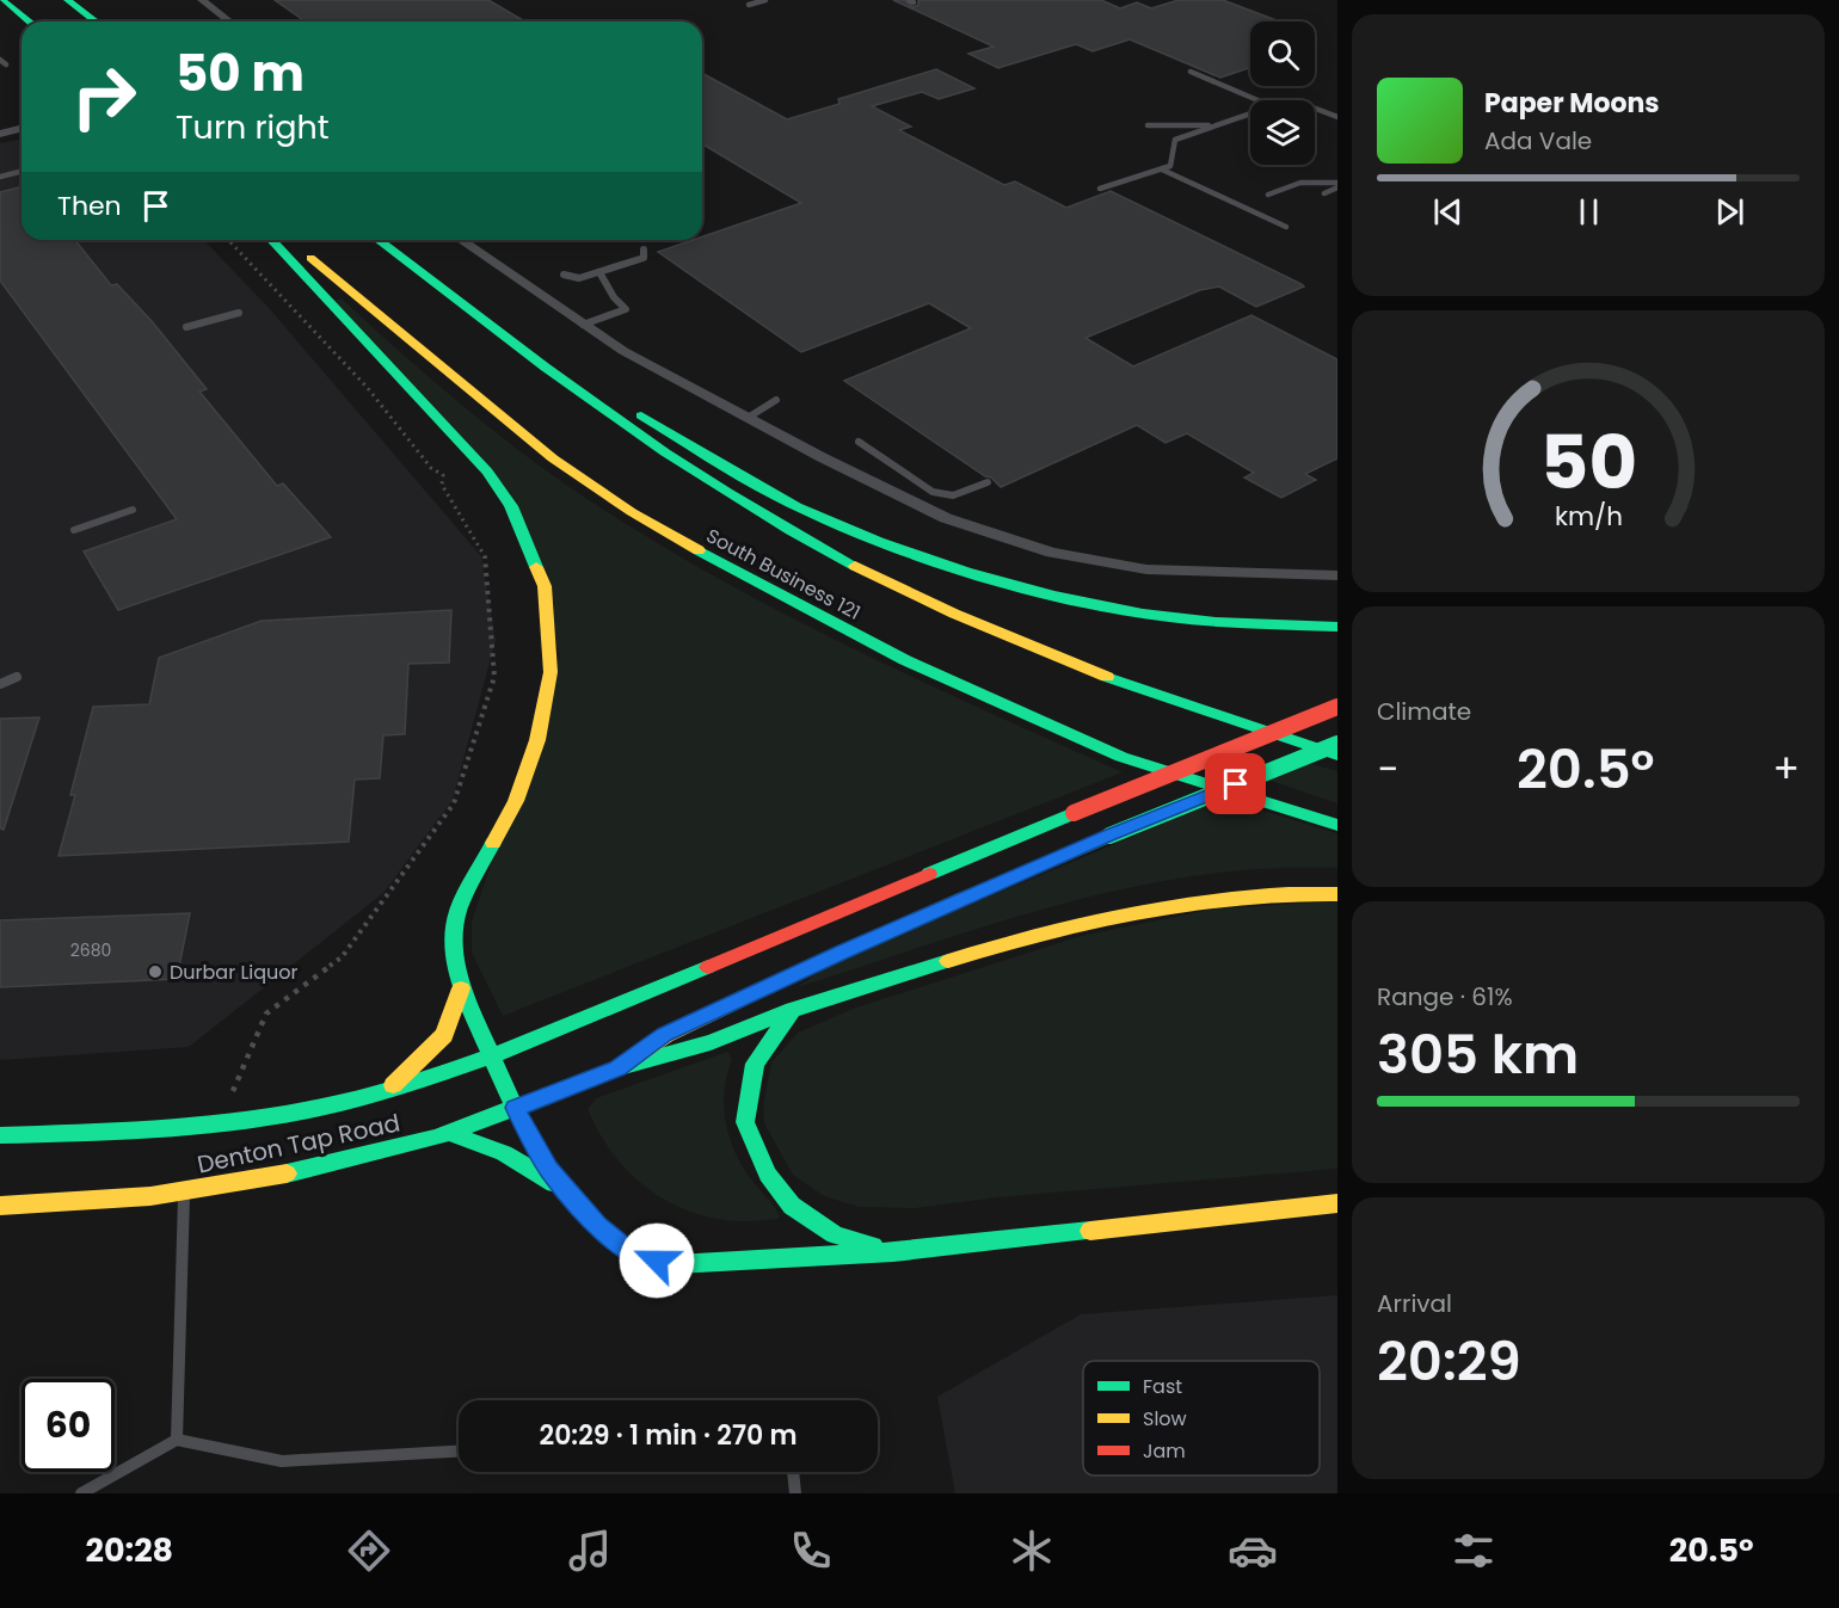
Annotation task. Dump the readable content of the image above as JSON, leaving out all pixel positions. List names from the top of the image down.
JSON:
{
  "streets": {
    "main road": ["South Business 121", "Denton Tap Road"]
  },
  "places": ["Durbar Liquor"],
  "house_numbers": ["2680"],
  "legend": ["Fast", "Slow", "Jam"],
  "page": {
    "turn": ["50 m", "Turn right"],
    "song": ["Paper Moons", "Ada Vale"],
    "then": "Then",
    "tile": [
      "Climate",
      ["Range · 61%", "305 km"],
      ["Arrival", "20:29"]
    ],
    "heat": ["−", "20.5°", "+"],
    "limit": "60",
    "trip": "20:29 · 1 min · 270 m",
    "tabs": ["20:28", "20.5°"],
    "gauge": ["50", "km/h"]
  }
}
